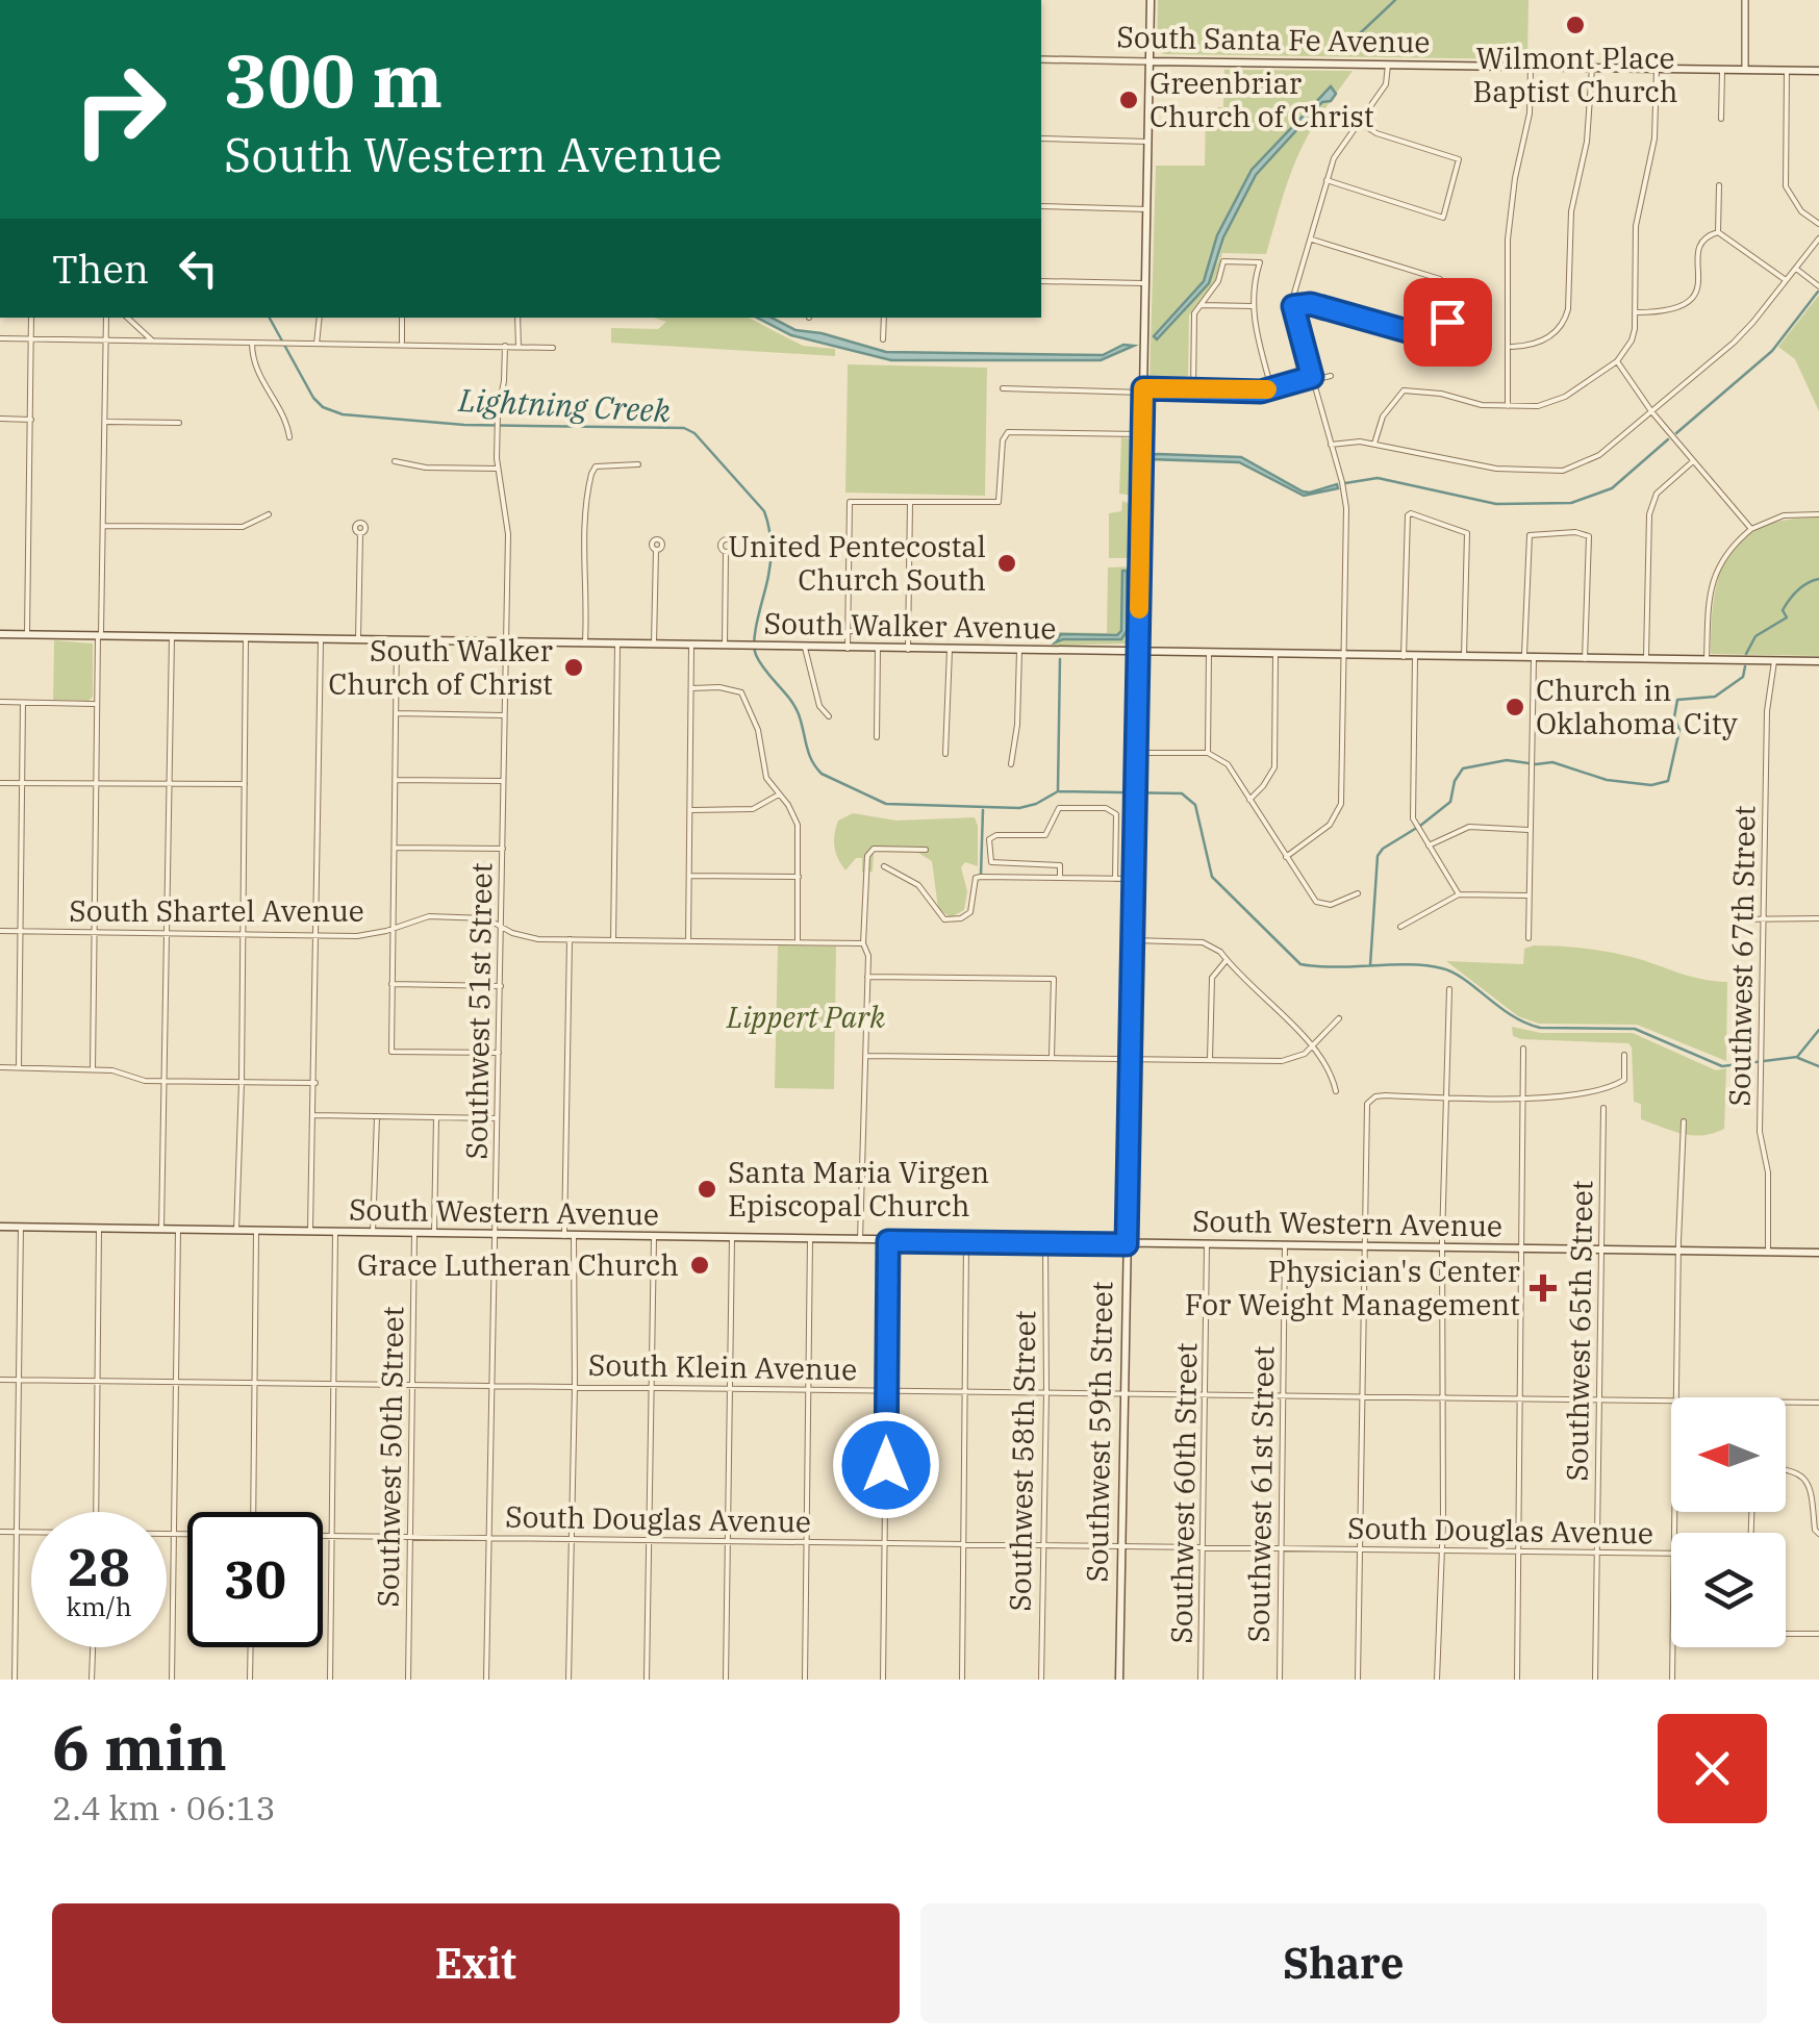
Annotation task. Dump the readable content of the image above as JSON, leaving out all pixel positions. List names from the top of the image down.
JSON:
{
  "streets": {
    "main road": [
      "South Santa Fe Avenue",
      "South Walker Avenue",
      "South Western Avenue",
      "Southwest 59th Street"
    ],
    "street": [
      "South Shartel Avenue",
      "Southwest 67th Street",
      "Southwest 51st Street",
      "Southwest 65th Street",
      "South Klein Avenue",
      "Southwest 50th Street",
      "Southwest 58th Street",
      "Southwest 60th Street",
      "Southwest 61st Street",
      "South Douglas Avenue"
    ]
  },
  "crossings": [
    ["South Santa Fe Avenue", "Southwest 59th Street"],
    ["South Walker Avenue", "Southwest 67th Street"],
    ["South Walker Avenue", "Southwest 51st Street"],
    ["South Walker Avenue", "Southwest 59th Street"],
    ["South Shartel Avenue", "Southwest 51st Street"],
    ["Southwest 67th Street", "South Western Avenue"],
    ["Southwest 51st Street", "South Western Avenue"],
    ["Southwest 51st Street", "South Klein Avenue"],
    ["Southwest 51st Street", "South Douglas Avenue"],
    ["South Western Avenue", "Southwest 65th Street"],
    ["South Western Avenue", "Southwest 59th Street"],
    ["South Western Avenue", "Southwest 50th Street"],
    ["South Western Avenue", "Southwest 58th Street"],
    ["South Western Avenue", "Southwest 60th Street"],
    ["South Western Avenue", "Southwest 61st Street"],
    ["Southwest 65th Street", "South Klein Avenue"],
    ["Southwest 65th Street", "South Douglas Avenue"],
    ["South Klein Avenue", "Southwest 59th Street"],
    ["South Klein Avenue", "Southwest 50th Street"],
    ["South Klein Avenue", "Southwest 58th Street"],
    ["South Klein Avenue", "Southwest 60th Street"],
    ["South Klein Avenue", "Southwest 61st Street"],
    ["Southwest 59th Street", "South Douglas Avenue"],
    ["Southwest 50th Street", "South Douglas Avenue"],
    ["Southwest 58th Street", "South Douglas Avenue"],
    ["Southwest 60th Street", "South Douglas Avenue"],
    ["Southwest 61st Street", "South Douglas Avenue"]
  ],
  "water": ["Lightning Creek"],
  "parks": ["Lippert Park"],
  "places": {
    "other": [
      "Wilmont Place Baptist Church",
      "Greenbriar Church of Christ",
      "United Pentecostal Church South",
      "South Walker Church of Christ",
      "Church in Oklahoma City",
      "Santa Maria Virgen Episcopal Church",
      "Grace Lutheran Church"
    ],
    "health": ["Physician's Center For Weight Management"]
  },
  "north": "left",
  "page": {
    "turn": ["300 m", "South Western Avenue"],
    "then": "Then",
    "speed": "28 km/h",
    "limit": "30",
    "heading": ["6 min", "2.4 km · 06:13"],
    "buttons": ["Exit", "Share"]
  }
}
